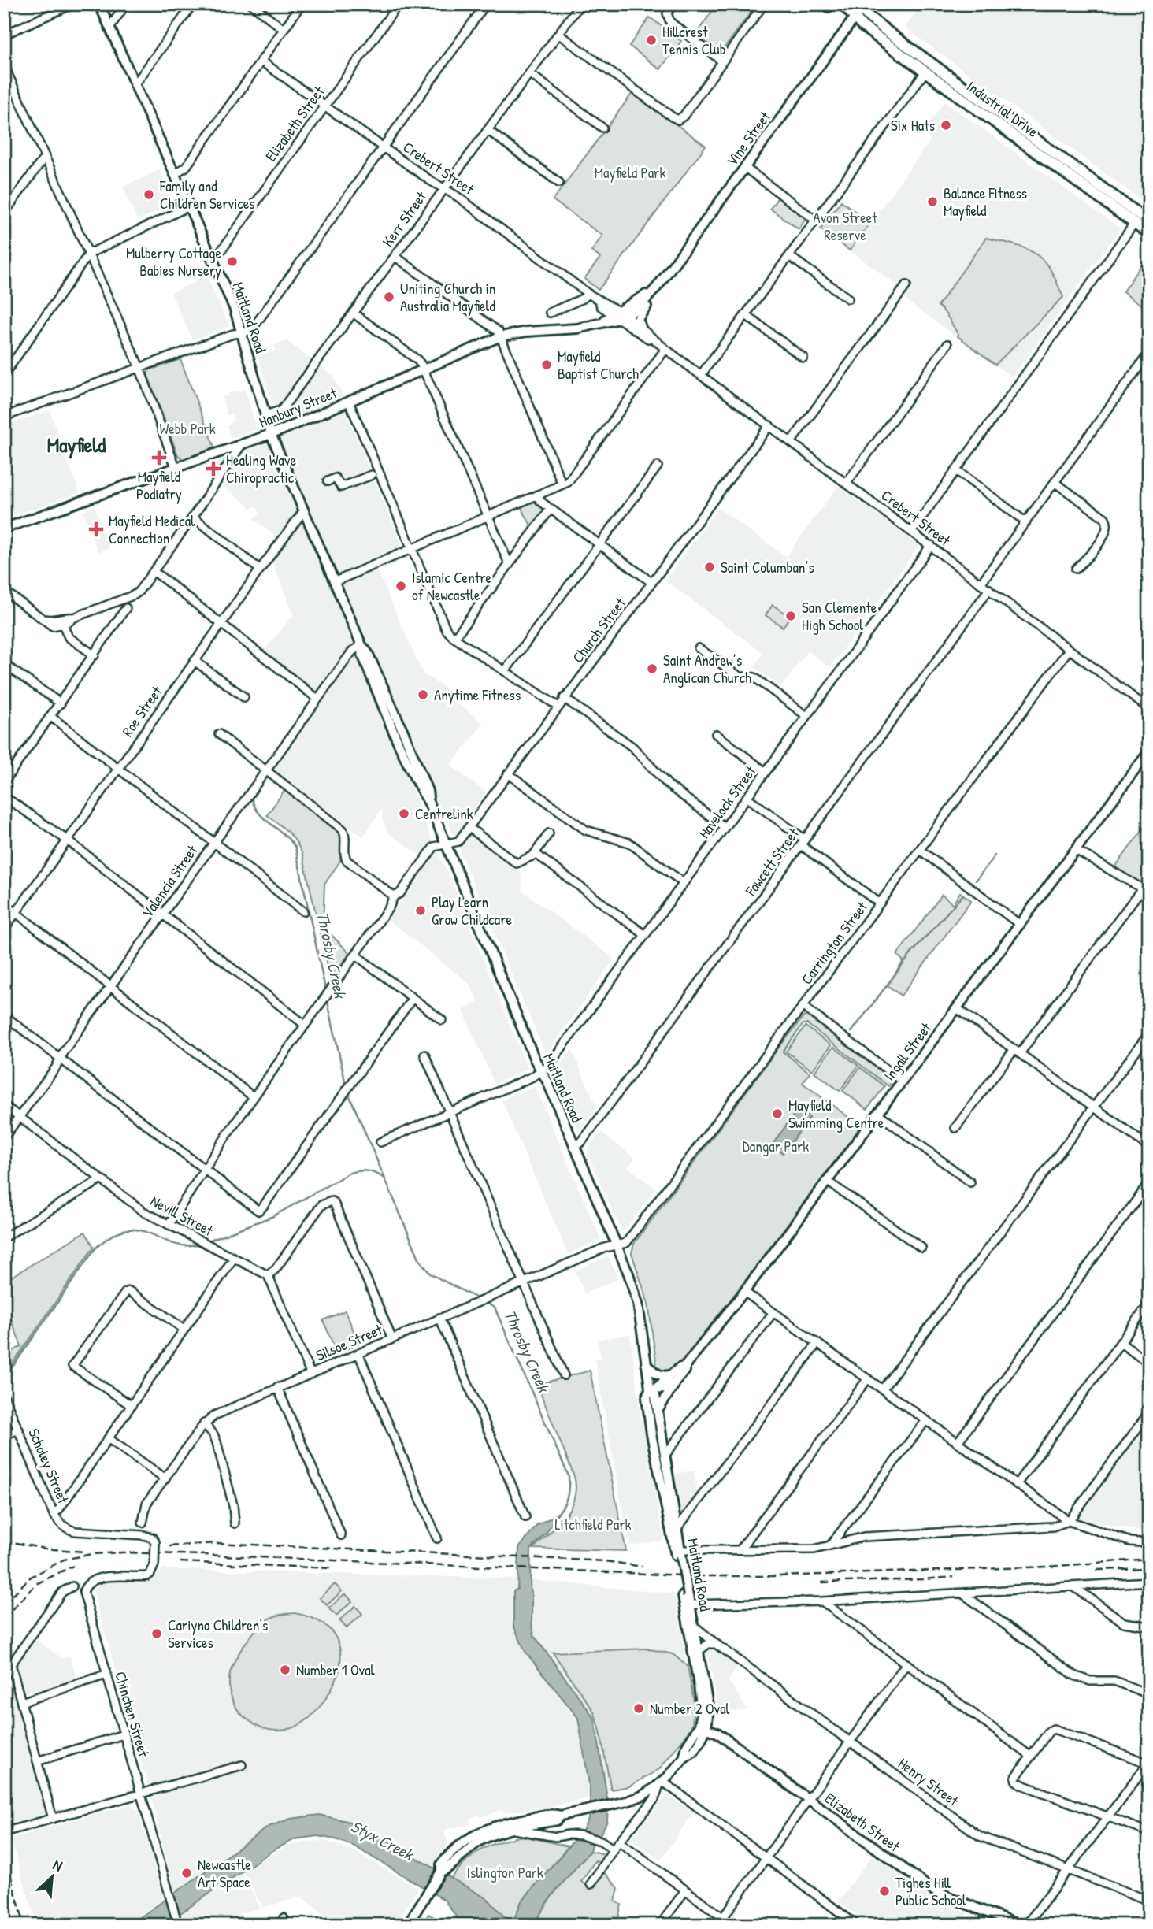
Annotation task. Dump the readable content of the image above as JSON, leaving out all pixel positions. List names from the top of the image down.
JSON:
{
  "streets": {
    "highway": ["Industrial Drive"],
    "main road": [
      "Elizabeth Street",
      "Vine Street",
      "Maitland Road",
      "Hanbury Street",
      "Ingall Street"
    ],
    "street": [
      "Crebert Street",
      "Kerr Street",
      "Church Street",
      "Roe Street",
      "Havelock Street",
      "Fawcett Street",
      "Valencia Street",
      "Carrington Street",
      "Nevill Street",
      "Silsoe Street",
      "Scholey Street",
      "Chinchen Street",
      "Henry Street"
    ]
  },
  "crossings": [
    ["Industrial Drive", "Vine Street"],
    ["Elizabeth Street", "Crebert Street"],
    ["Elizabeth Street", "Maitland Road"],
    ["Vine Street", "Crebert Street"],
    ["Vine Street", "Hanbury Street"],
    ["Crebert Street", "Kerr Street"],
    ["Crebert Street", "Hanbury Street"],
    ["Crebert Street", "Church Street"],
    ["Crebert Street", "Havelock Street"],
    ["Crebert Street", "Fawcett Street"],
    ["Crebert Street", "Carrington Street"],
    ["Kerr Street", "Maitland Road"],
    ["Maitland Road", "Hanbury Street"],
    ["Maitland Road", "Church Street"],
    ["Maitland Road", "Roe Street"],
    ["Maitland Road", "Havelock Street"],
    ["Maitland Road", "Fawcett Street"],
    ["Maitland Road", "Valencia Street"],
    ["Maitland Road", "Carrington Street"],
    ["Maitland Road", "Ingall Street"],
    ["Maitland Road", "Silsoe Street"],
    ["Maitland Road", "Henry Street"],
    ["Church Street", "Nevill Street"],
    ["Valencia Street", "Nevill Street"],
    ["Carrington Street", "Silsoe Street"],
    ["Scholey Street", "Chinchen Street"]
  ],
  "districts": ["Mayfield"],
  "water": ["Throsby Creek", "Styx Creek"],
  "parks": [
    "Mayfield Park",
    "Avon Street Reserve",
    "Webb Park",
    "Dangar Park",
    "Litchfield Park",
    "Islington Park"
  ],
  "places": {
    "other": [
      "Hillcrest Tennis Club",
      "Six Hats",
      "Family and Children Services",
      "Balance Fitness Mayfield",
      "Mulberry Cottage Babies Nursery",
      "Uniting Church in Australia Mayfield",
      "Mayfield Baptist Church",
      "Saint Columban’s",
      "Islamic Centre of Newcastle",
      "San Clemente High School",
      "Saint Andrew’s Anglican Church",
      "Anytime Fitness",
      "Centrelink",
      "Play Learn Grow Childcare",
      "Mayfield Swimming Centre",
      "Cariyna Children‘s Services",
      "Number 1 Oval",
      "Number 2 Oval",
      "Newcastle Art Space",
      "Tighes Hill Public School"
    ],
    "health": ["Mayfield Podiatry", "Healing Wave Chiropractic", "Mayfield Medical Connection"]
  },
  "north": "top right"
}
